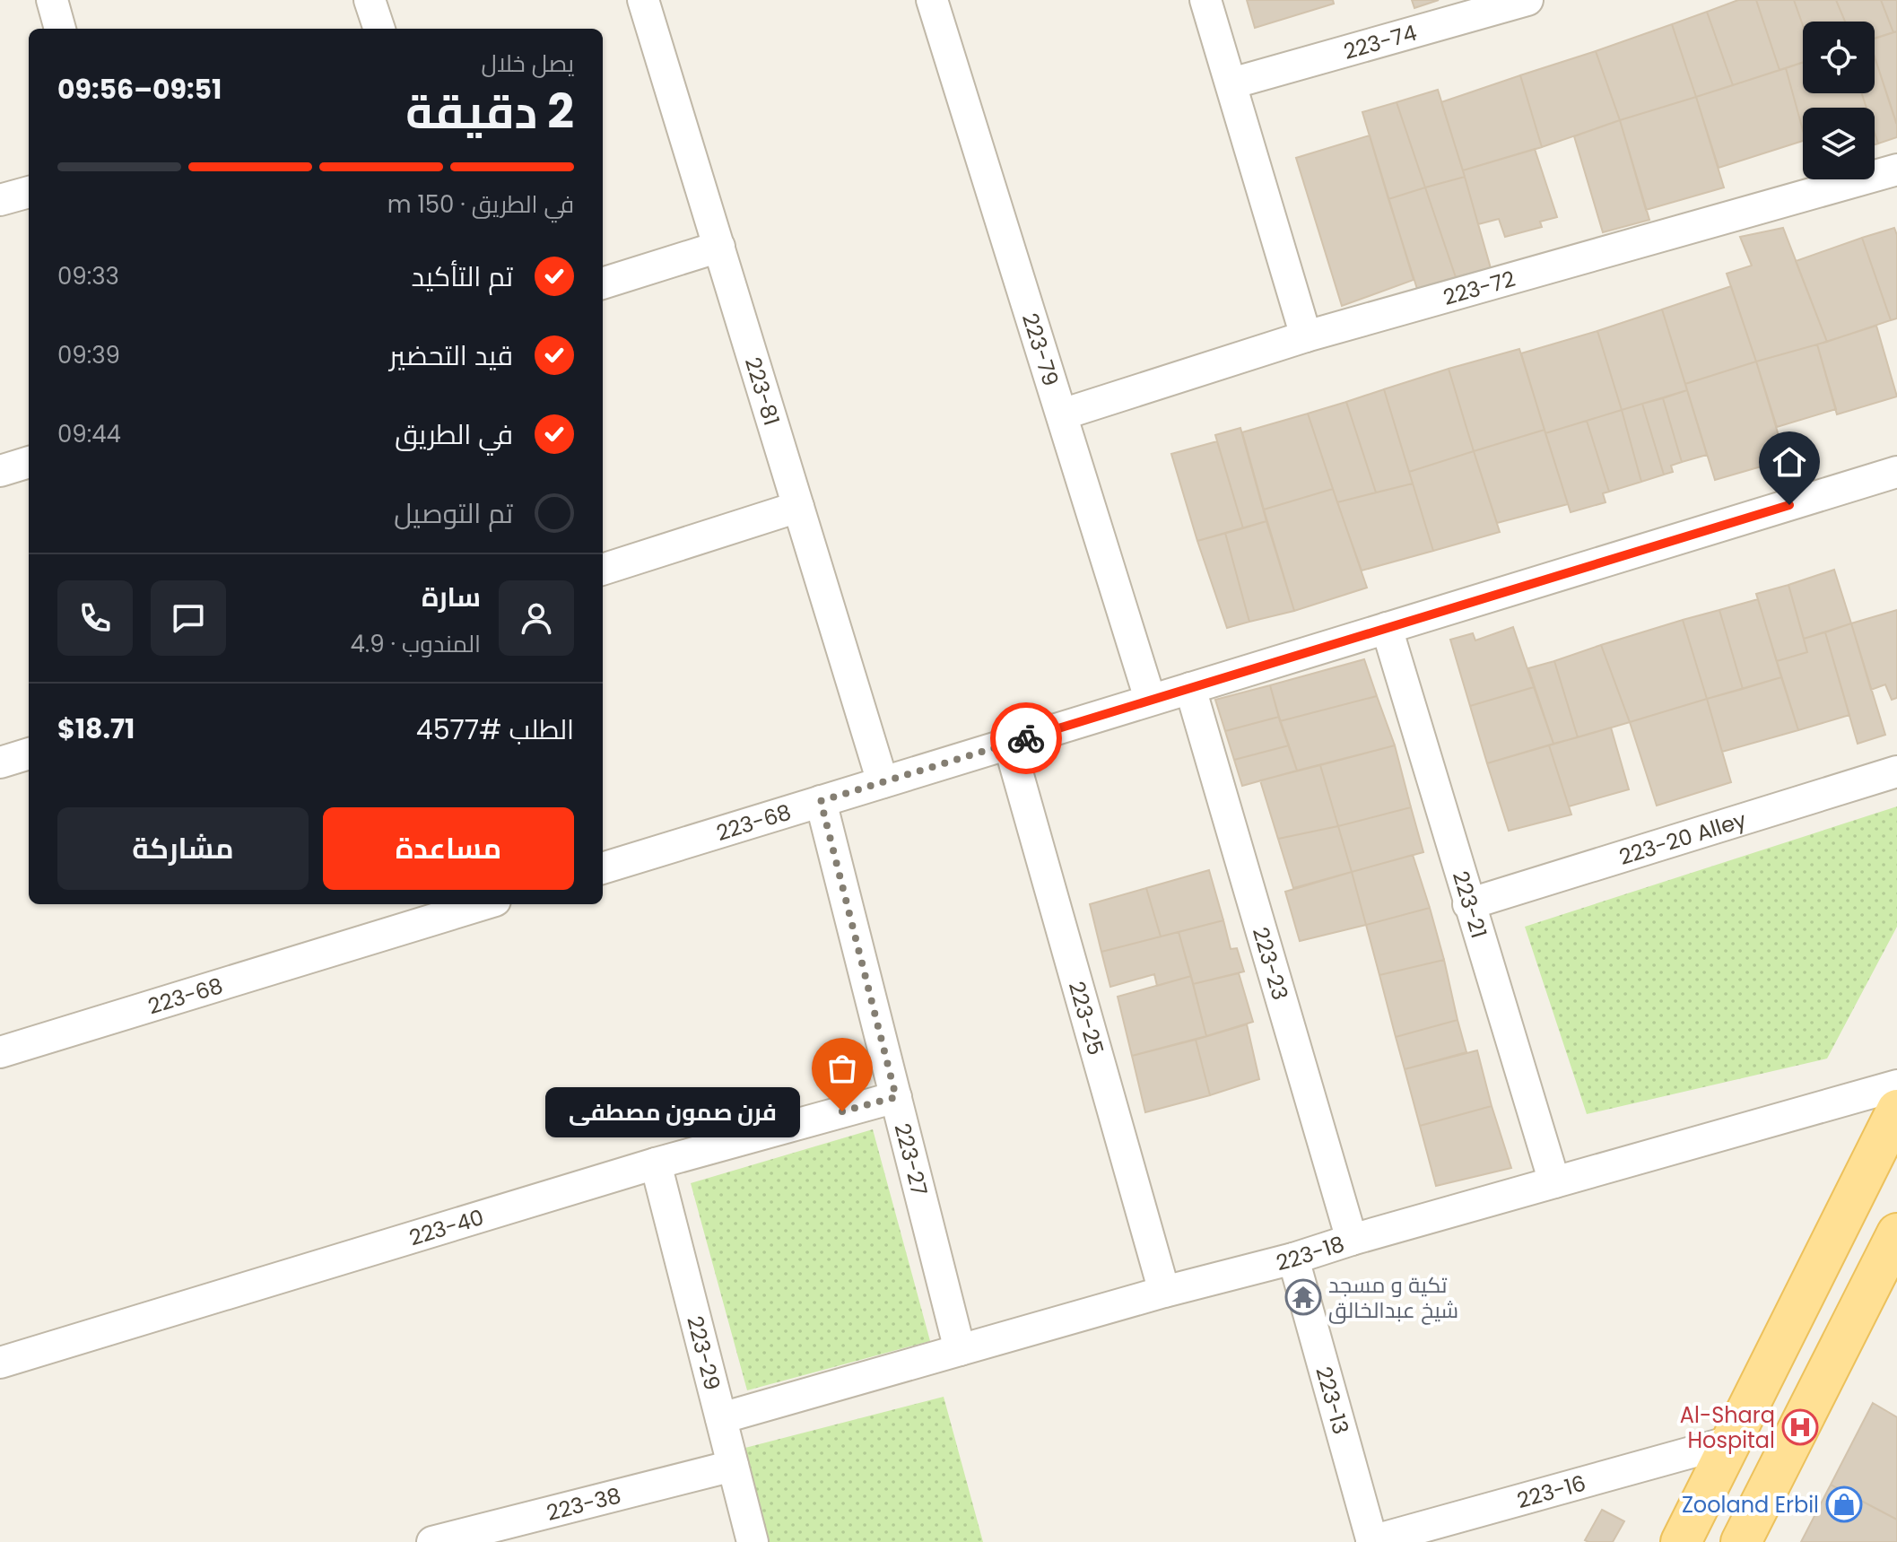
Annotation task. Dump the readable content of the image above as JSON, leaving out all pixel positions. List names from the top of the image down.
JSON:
{
  "streets": {
    "street": [
      "223-74",
      "223-72",
      "223-79",
      "223-81",
      "223-68",
      "223-20 Alley",
      "223-21",
      "223-23",
      "223-25",
      "223-27",
      "223-40",
      "223-18",
      "223-29",
      "223-13",
      "223-16",
      "223-38"
    ]
  },
  "crossings": [
    ["223-72", "223-79"],
    ["223-79", "223-68"],
    ["223-81", "223-68"],
    ["223-68", "223-21"],
    ["223-68", "223-23"],
    ["223-68", "223-25"],
    ["223-68", "223-27"],
    ["223-20 Alley", "223-21"],
    ["223-21", "223-18"],
    ["223-23", "223-18"],
    ["223-25", "223-18"],
    ["223-27", "223-40"],
    ["223-27", "223-18"],
    ["223-40", "223-29"],
    ["223-18", "223-29"],
    ["223-18", "223-13"],
    ["223-29", "223-38"],
    ["223-13", "223-16"]
  ],
  "places": {
    "other": ["فرن صمون مصطفى"],
    "temple": ["تكية و مسجد شيخ عبدالخالق"],
    "hospital": ["Al-Sharq Hospital"],
    "shop": ["Zooland Erbil"]
  },
  "page": {
    "heading": ["2 دقيقة", "يصل خلال", "09:51–09:56"],
    "panel": [
      "سارة",
      "المندوب · 4.9",
      "الطلب #4577",
      "$18.71"
    ],
    "bar": "في الطريق · 150 m",
    "list": [
      ["تم التأكيد", "09:33"],
      ["قيد التحضير", "09:39"],
      ["في الطريق", "09:44"],
      "تم التوصيل"
    ],
    "buttons": ["مساعدة", "مشاركة"],
    "bubble": "فرن صمون مصطفى"
  }
}
